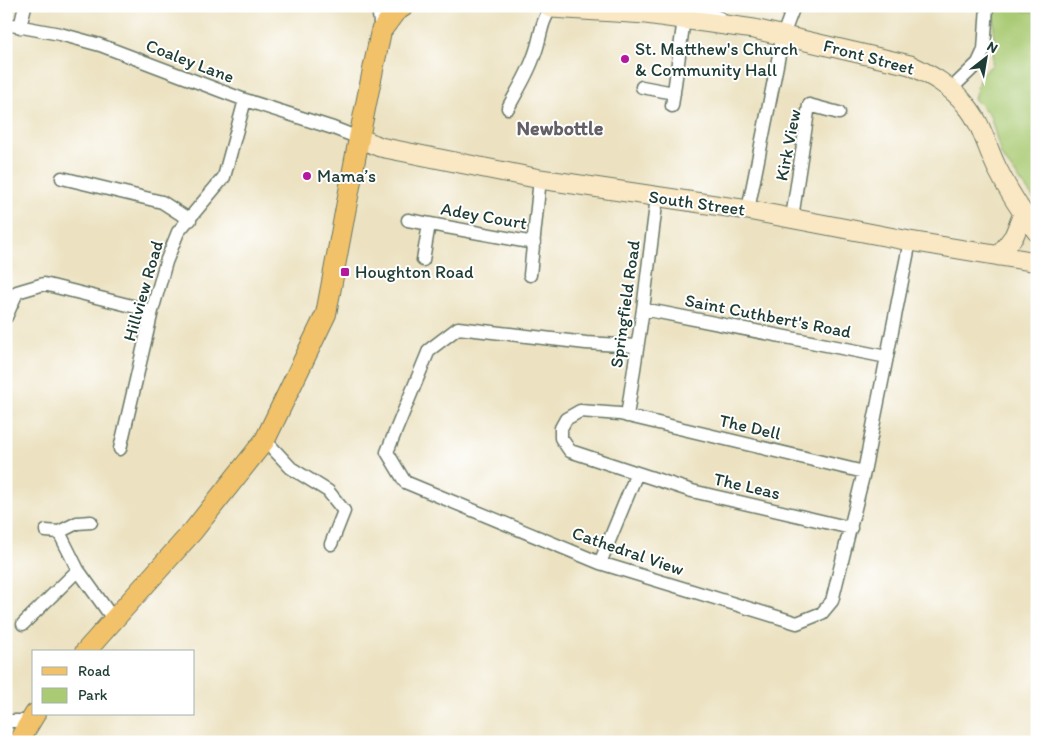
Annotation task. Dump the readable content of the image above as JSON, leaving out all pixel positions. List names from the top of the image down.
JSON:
{
  "streets": {
    "street": [
      "Front Street",
      "Coaley Lane",
      "Kirk View",
      "South Street",
      "Adey Court",
      "Hillview Road",
      "Springfield Road",
      "Saint Cuthbert's Road",
      "The Dell",
      "The Leas",
      "Cathedral View"
    ]
  },
  "crossings": [
    ["Coaley Lane", "South Street"],
    ["Coaley Lane", "Hillview Road"],
    ["Kirk View", "South Street"],
    ["South Street", "Adey Court"],
    ["South Street", "Springfield Road"],
    ["South Street", "Cathedral View"],
    ["Springfield Road", "Saint Cuthbert's Road"],
    ["Springfield Road", "The Dell"],
    ["Springfield Road", "Cathedral View"],
    ["Saint Cuthbert's Road", "Cathedral View"],
    ["The Dell", "The Leas"],
    ["The Dell", "Cathedral View"],
    ["The Leas", "Cathedral View"]
  ],
  "districts": ["Newbottle"],
  "places": {
    "other": ["St. Matthew's Church & Community Hall", "Mama’s"],
    "transit": ["Houghton Road"]
  },
  "legend": ["Road", "Park"],
  "north": "top right"
}
